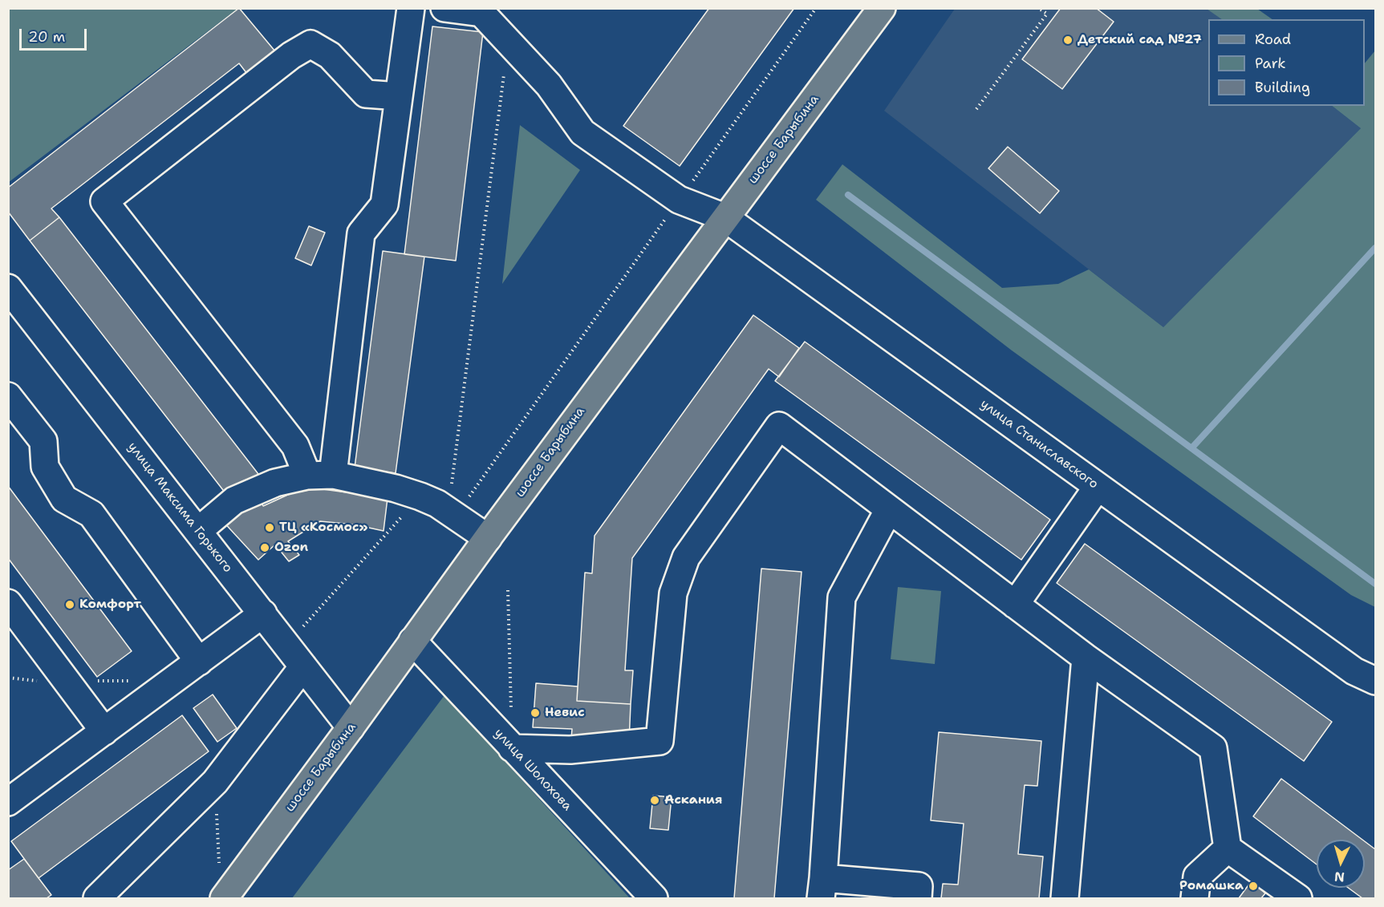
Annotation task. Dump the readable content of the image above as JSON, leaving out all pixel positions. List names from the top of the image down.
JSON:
{
  "streets": {
    "main road": ["шоссе Барыбина"],
    "street": ["улица Станиславского", "улица Максима Горького", "улица Шолохова"]
  },
  "crossings": [
    ["шоссе Барыбина", "улица Станиславского"],
    ["шоссе Барыбина", "улица Максима Горького"],
    ["шоссе Барыбина", "улица Шолохова"]
  ],
  "places": [
    "Детский сад №27",
    "ТЦ «Космос»",
    "Ozon",
    "Комфорт",
    "Невис",
    "Аскания",
    "Ромашка"
  ],
  "legend": ["Road", "Park", "Building"],
  "scale_bar": "20 m",
  "north": "bottom"
}
